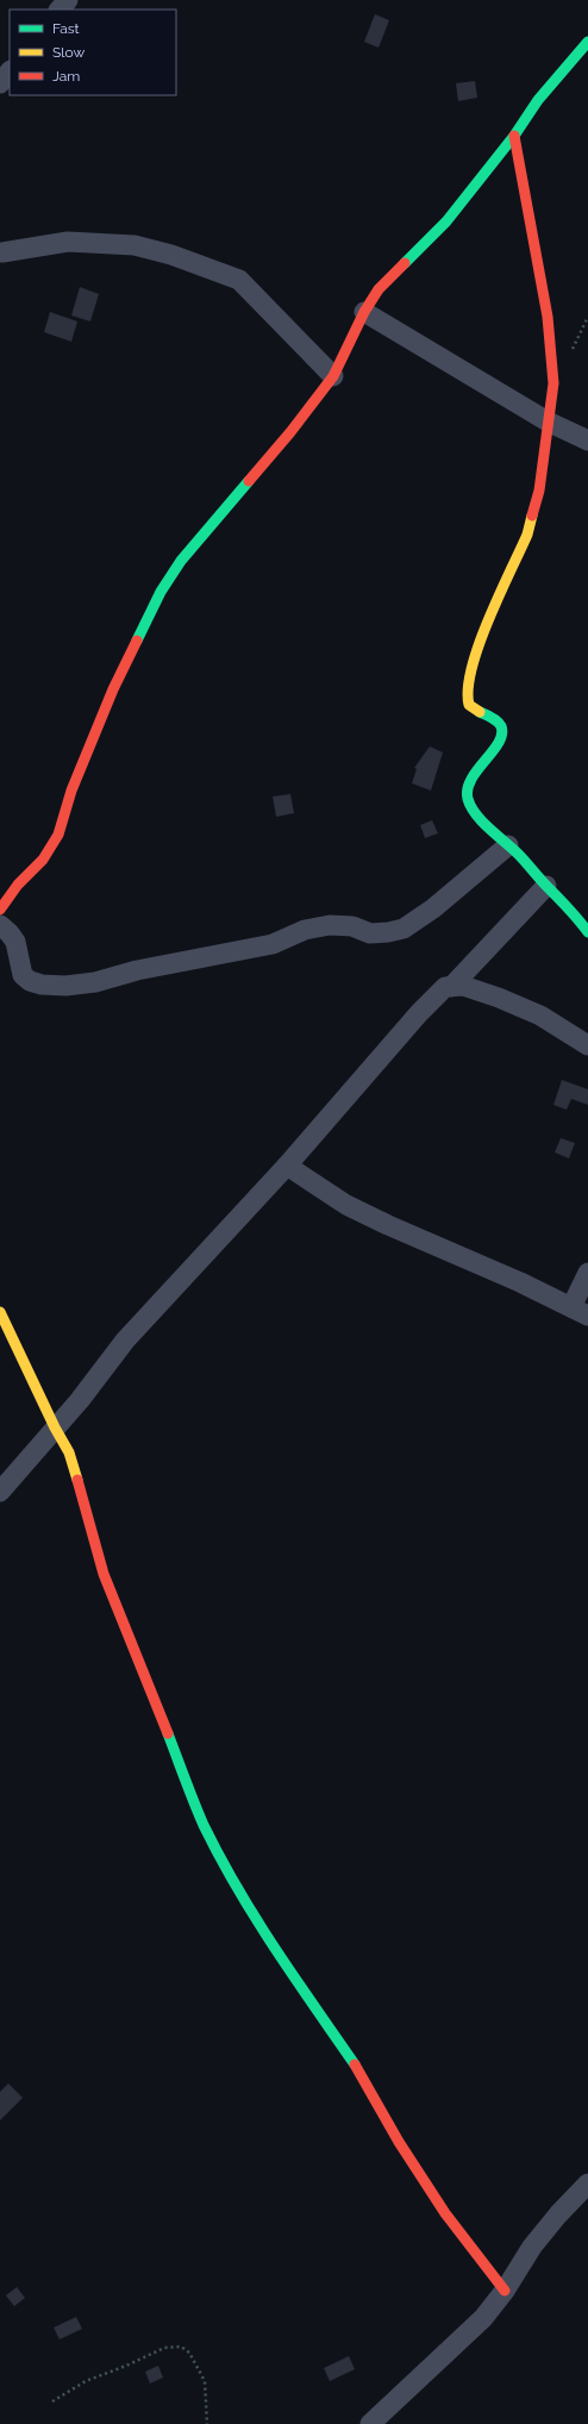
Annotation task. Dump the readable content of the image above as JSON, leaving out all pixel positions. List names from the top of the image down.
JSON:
{
  "legend": ["Fast", "Slow", "Jam"]
}
